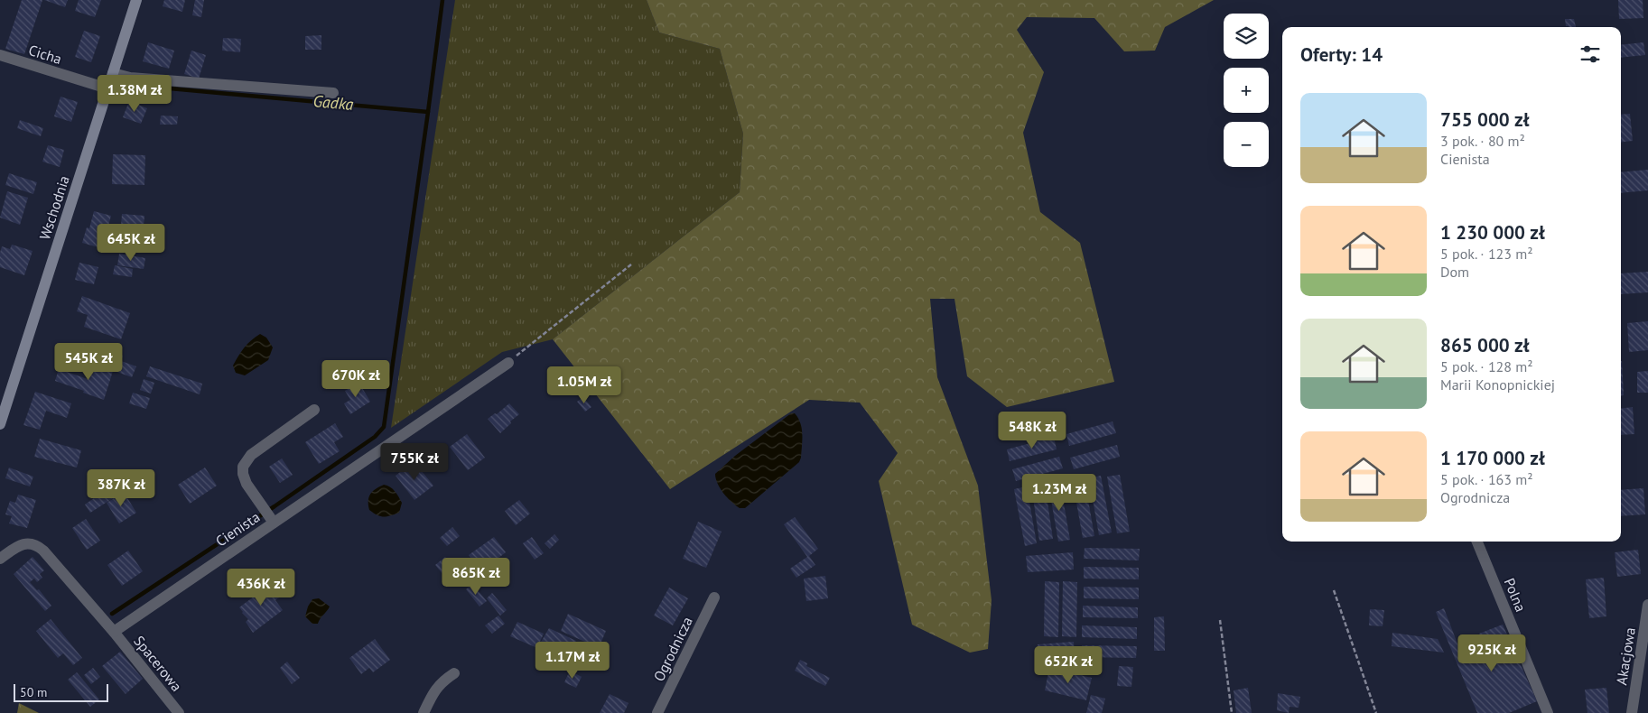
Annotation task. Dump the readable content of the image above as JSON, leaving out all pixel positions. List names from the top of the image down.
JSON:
{
  "streets": {
    "street": [
      "Cicha",
      "Wschodnia",
      "Cienista",
      "Polna",
      "Ogrodnicza",
      "Akacjowa",
      "Spacerowa"
    ]
  },
  "crossings": [
    ["Cicha", "Wschodnia"],
    ["Cienista", "Spacerowa"]
  ],
  "water": ["Gadka"],
  "scale_bar": "50 m",
  "page": {
    "map_buttons": ["+", "−"],
    "heading": "Oferty: 14",
    "price": [
      "1.38M zł",
      "645K zł",
      "545K zł",
      "670K zł",
      "1.05M zł",
      "548K zł",
      "755K zł",
      "387K zł",
      "1.23M zł",
      "865K zł",
      "436K zł",
      "925K zł",
      "1.17M zł",
      "652K zł"
    ],
    "list": [
      {
        "name": "755 000 zł",
        "note": "3 pok. · 80 m² · Cienista"
      },
      {
        "name": "1 230 000 zł",
        "note": "5 pok. · 123 m² · Dom"
      },
      {
        "name": "865 000 zł",
        "note": "5 pok. · 128 m² · Marii Konopnickiej"
      },
      {
        "name": "1 170 000 zł",
        "note": "5 pok. · 163 m² · Ogrodnicza"
      }
    ],
    "scale": "50 m"
  }
}
